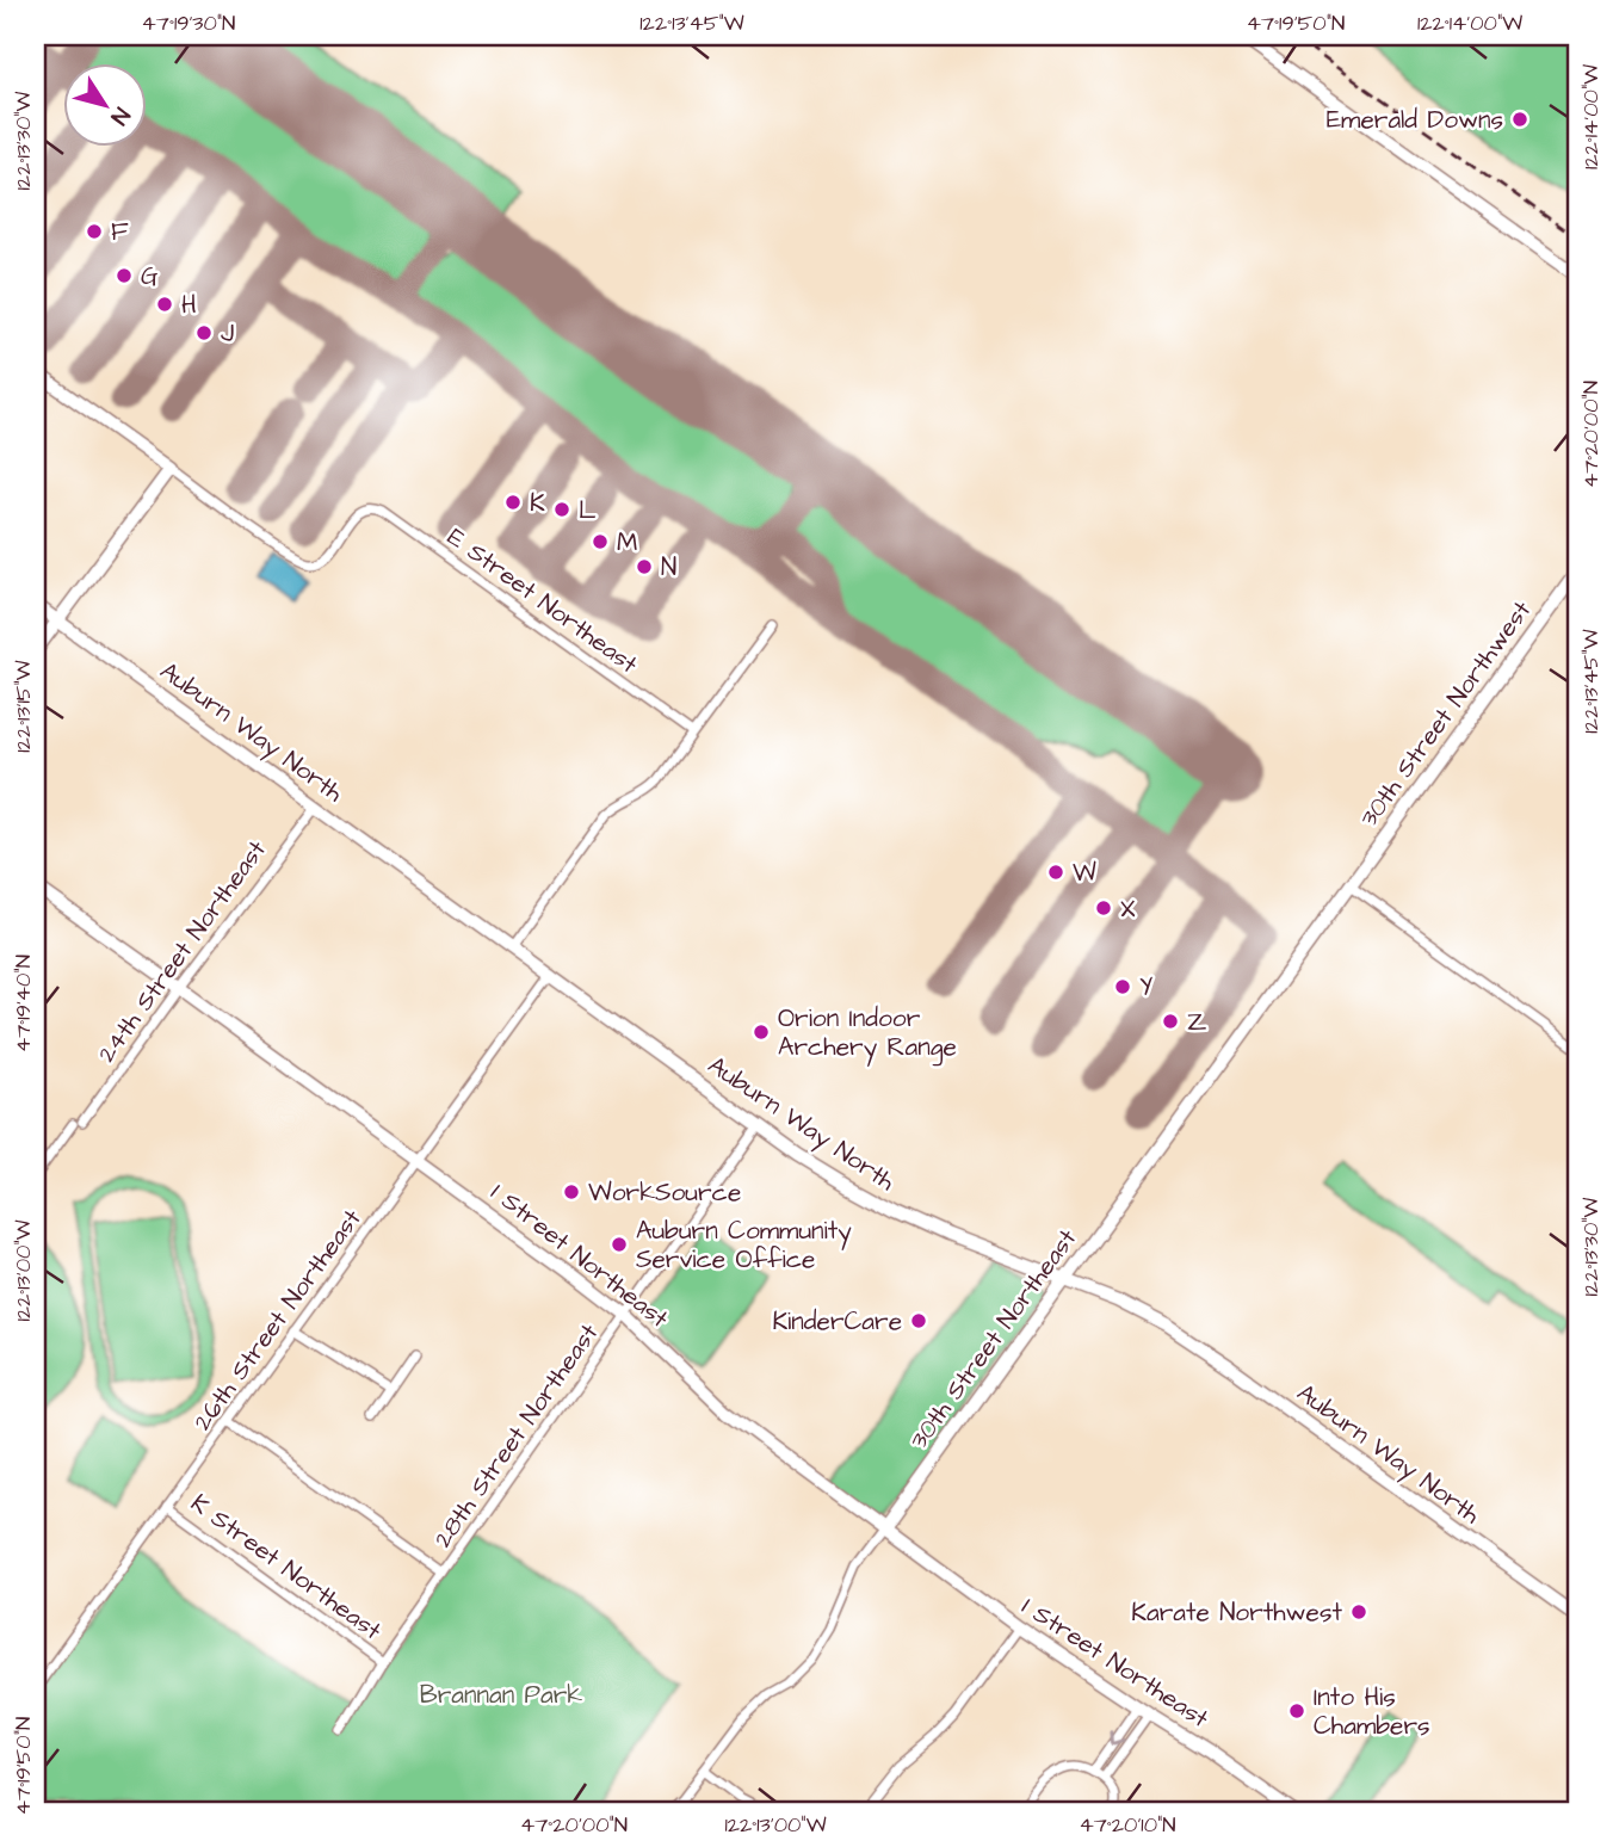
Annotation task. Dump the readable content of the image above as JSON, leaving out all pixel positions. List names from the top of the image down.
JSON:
{
  "streets": {
    "street": [
      "E Street Northeast",
      "30th Street Northwest",
      "Auburn Way North",
      "24th Street Northeast",
      "I Street Northeast",
      "26th Street Northeast",
      "30th Street Northeast",
      "28th Street Northeast",
      "K Street Northeast"
    ]
  },
  "crossings": [
    ["30th Street Northwest", "30th Street Northeast"],
    ["Auburn Way North", "24th Street Northeast"],
    ["Auburn Way North", "26th Street Northeast"],
    ["Auburn Way North", "30th Street Northeast"],
    ["Auburn Way North", "28th Street Northeast"],
    ["24th Street Northeast", "I Street Northeast"],
    ["I Street Northeast", "26th Street Northeast"],
    ["I Street Northeast", "30th Street Northeast"],
    ["I Street Northeast", "28th Street Northeast"],
    ["26th Street Northeast", "K Street Northeast"],
    ["28th Street Northeast", "K Street Northeast"]
  ],
  "parks": ["Brannan Park"],
  "places": [
    "Emerald Downs",
    "F",
    "G",
    "H",
    "J",
    "K",
    "L",
    "M",
    "N",
    "W",
    "X",
    "Y",
    "Z",
    "Orion Indoor Archery Range",
    "WorkSource",
    "Auburn Community Service Office",
    "KinderCare",
    "Karate Northwest",
    "Into His Chambers"
  ],
  "north": "bottom right",
  "coordinates": [
    "47°19'30\"N",
    "122°13'45\"W",
    "47°19'50\"N",
    "122°14'00\"W",
    "122°13'30\"W",
    "47°20'00\"N",
    "122°13'15\"W",
    "47°19'40\"N",
    "122°13'00\"W",
    "47°20'10\"N"
  ]
}
